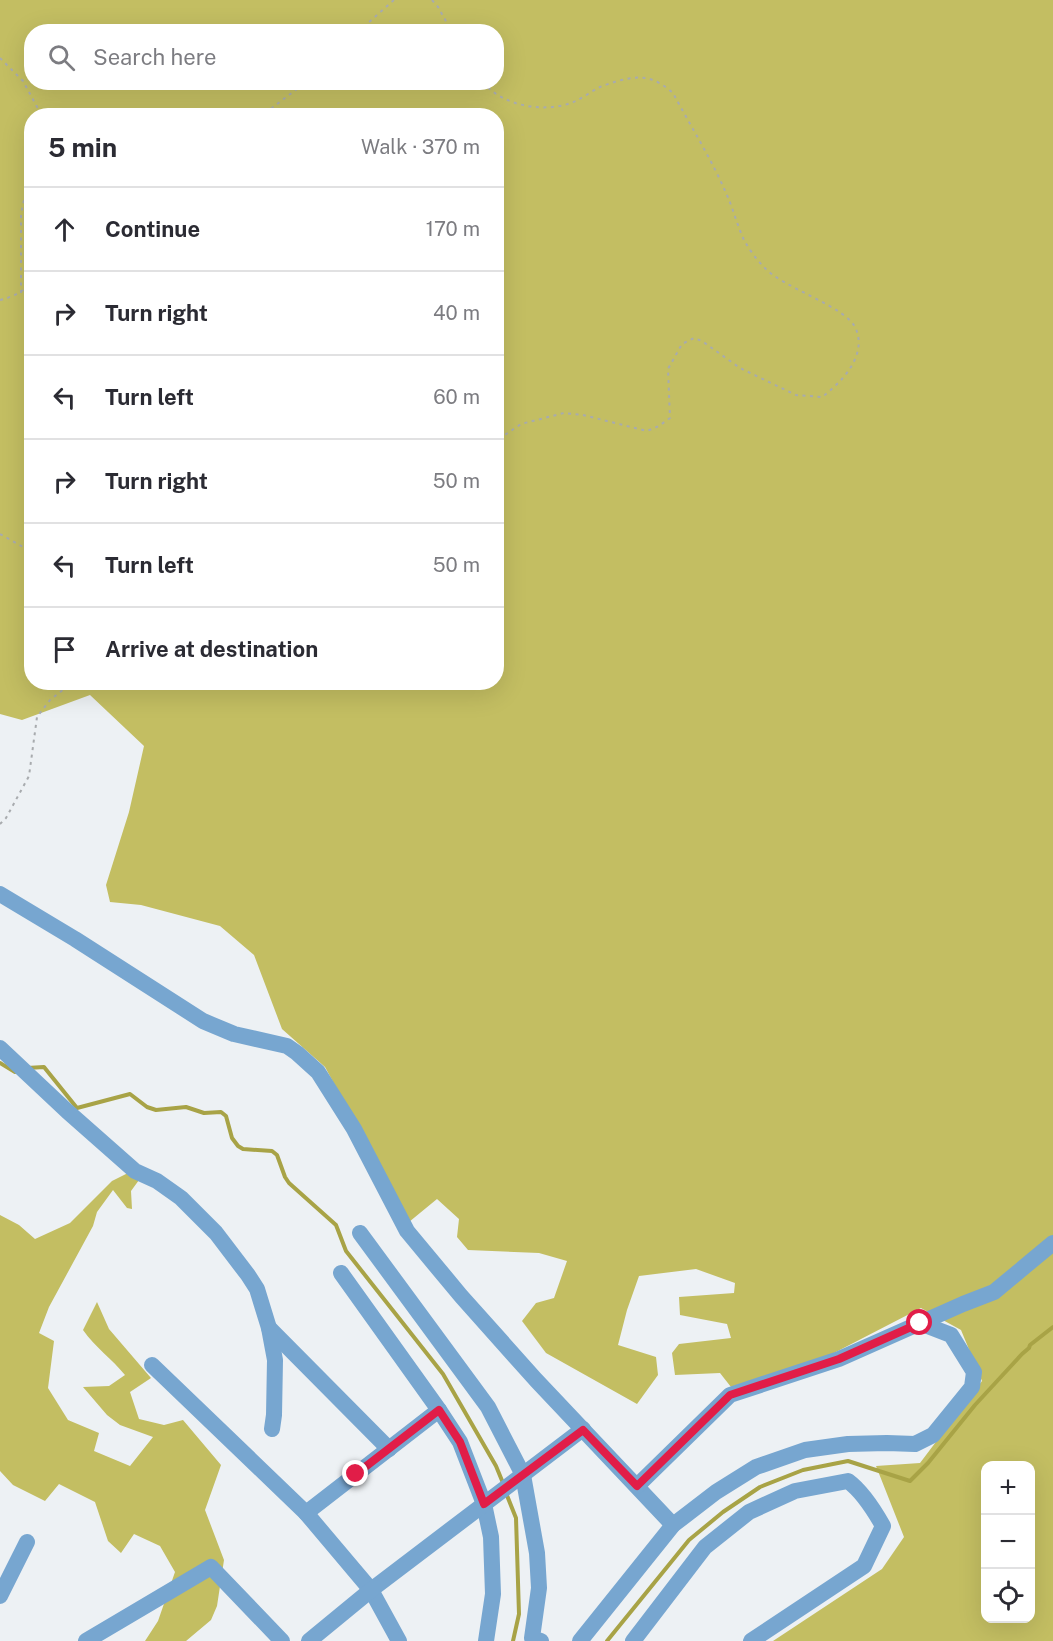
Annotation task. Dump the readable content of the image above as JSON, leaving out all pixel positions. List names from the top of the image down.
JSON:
{
  "page": {
    "search": "Search here",
    "heading": ["5 min", "Walk · 370 m"],
    "list": [
      ["Continue", "170 m"],
      ["Turn right", "40 m"],
      ["Turn left", "60 m"],
      ["Turn right", "50 m"],
      ["Turn left", "50 m"],
      "Arrive at destination"
    ],
    "map_buttons": ["+", "−"]
  }
}
